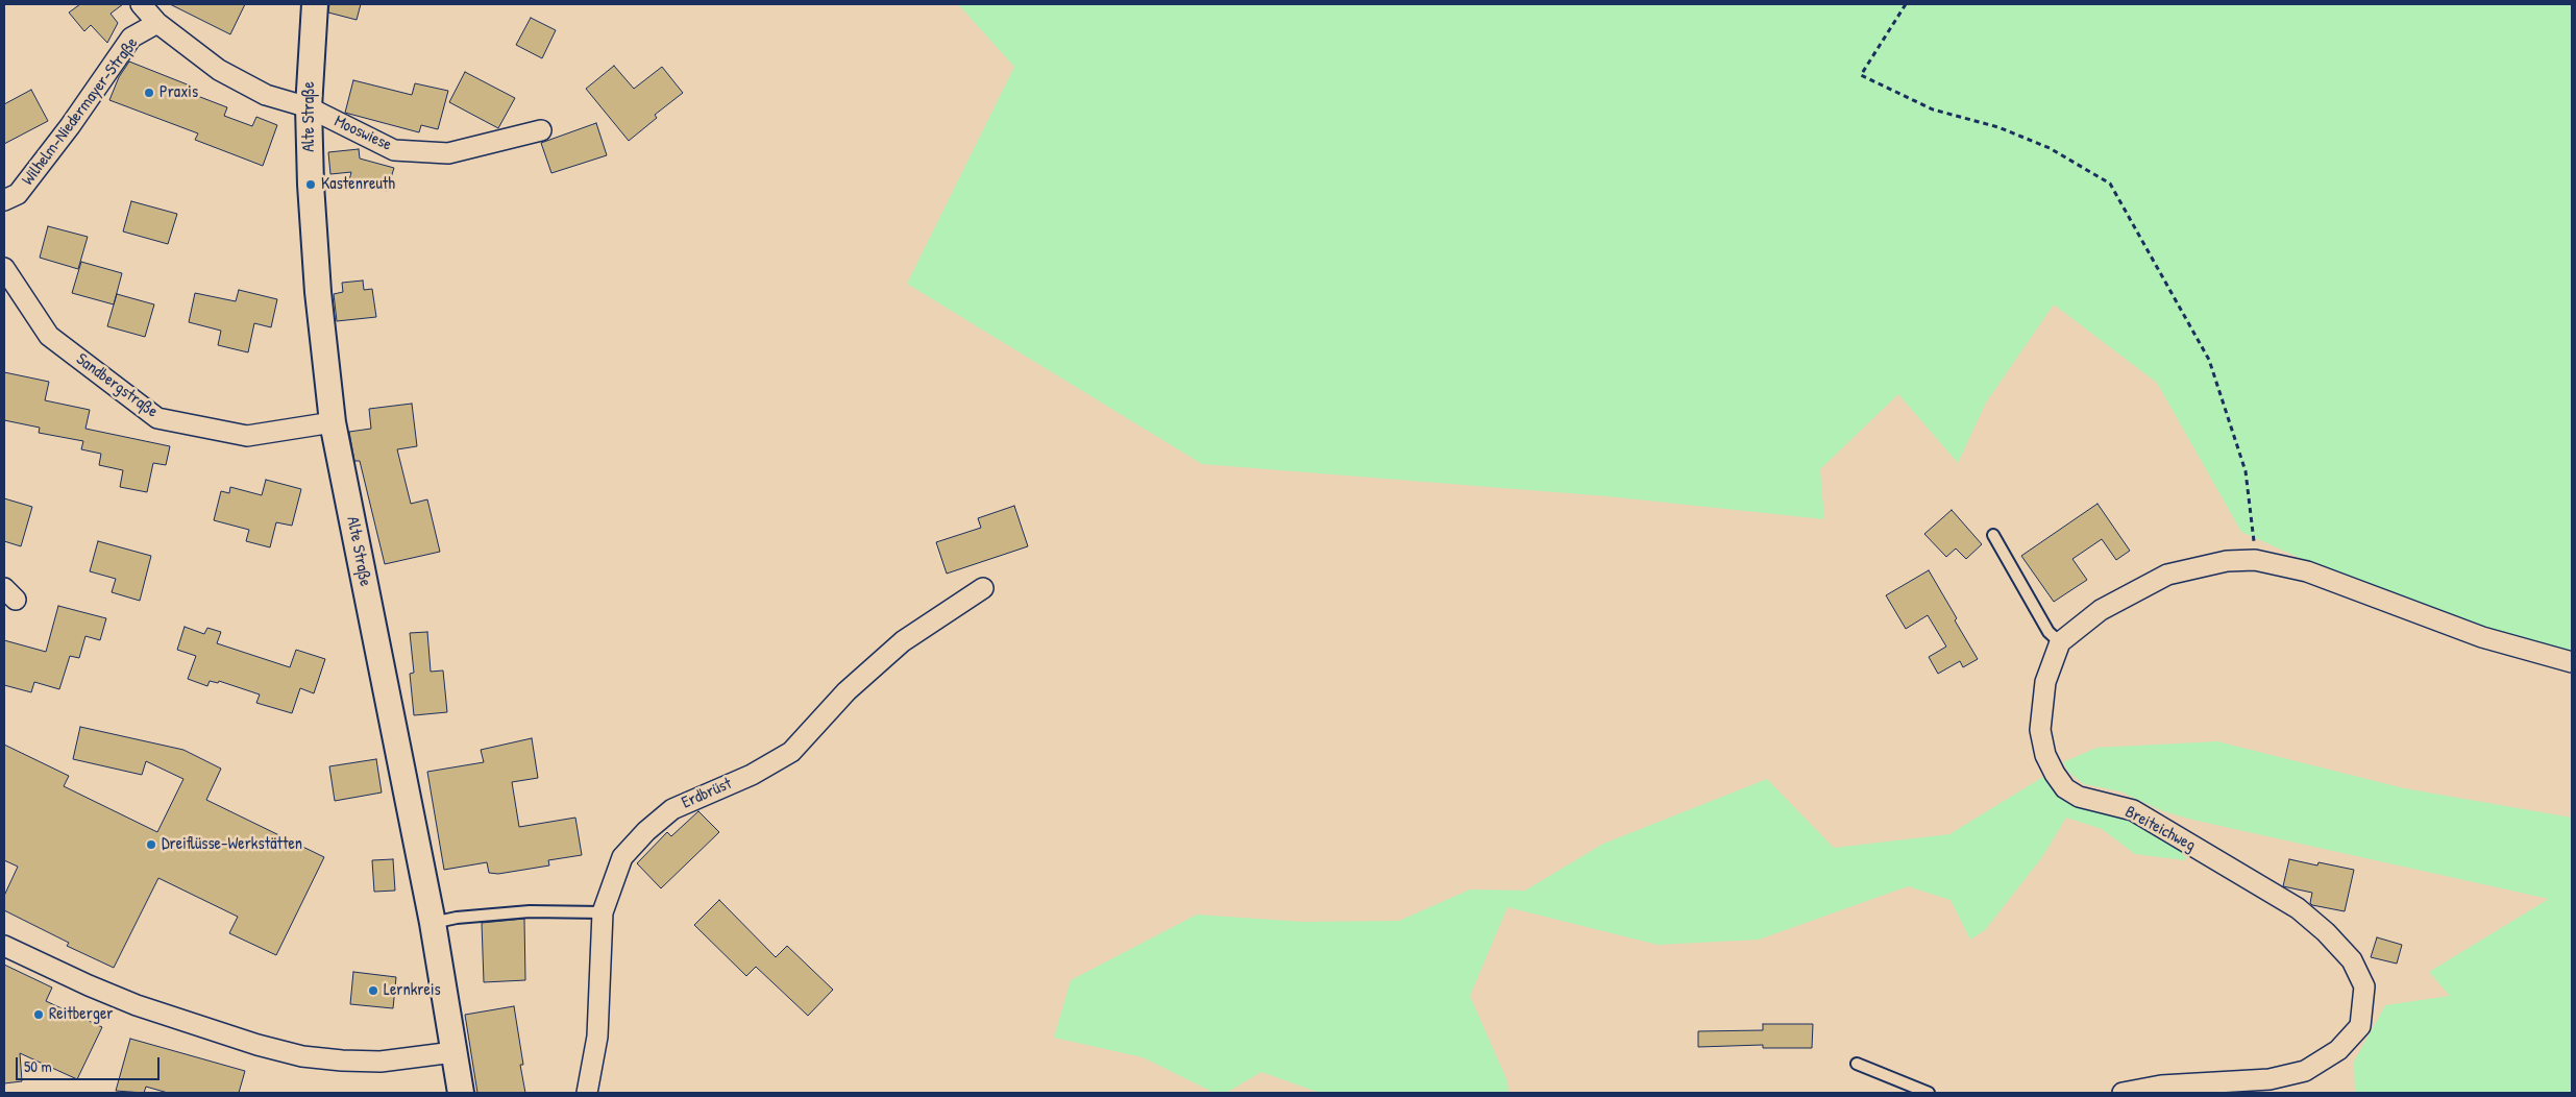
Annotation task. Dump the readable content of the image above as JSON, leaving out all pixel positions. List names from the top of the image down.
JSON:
{
  "streets": {
    "street": [
      "Wilhelm-Niedermayer-Straße",
      "Alte Straße",
      "Mooswiese",
      "Sandbergstraße",
      "Erdbrüst",
      "Breiteichweg"
    ]
  },
  "crossings": [
    ["Alte Straße", "Mooswiese"],
    ["Alte Straße", "Sandbergstraße"]
  ],
  "places": [
    "Praxis",
    "Kastenreuth",
    "Dreiflüsse-Werkstätten",
    "Lernkreis",
    "Reitberger"
  ],
  "scale_bar": "50 m"
}
